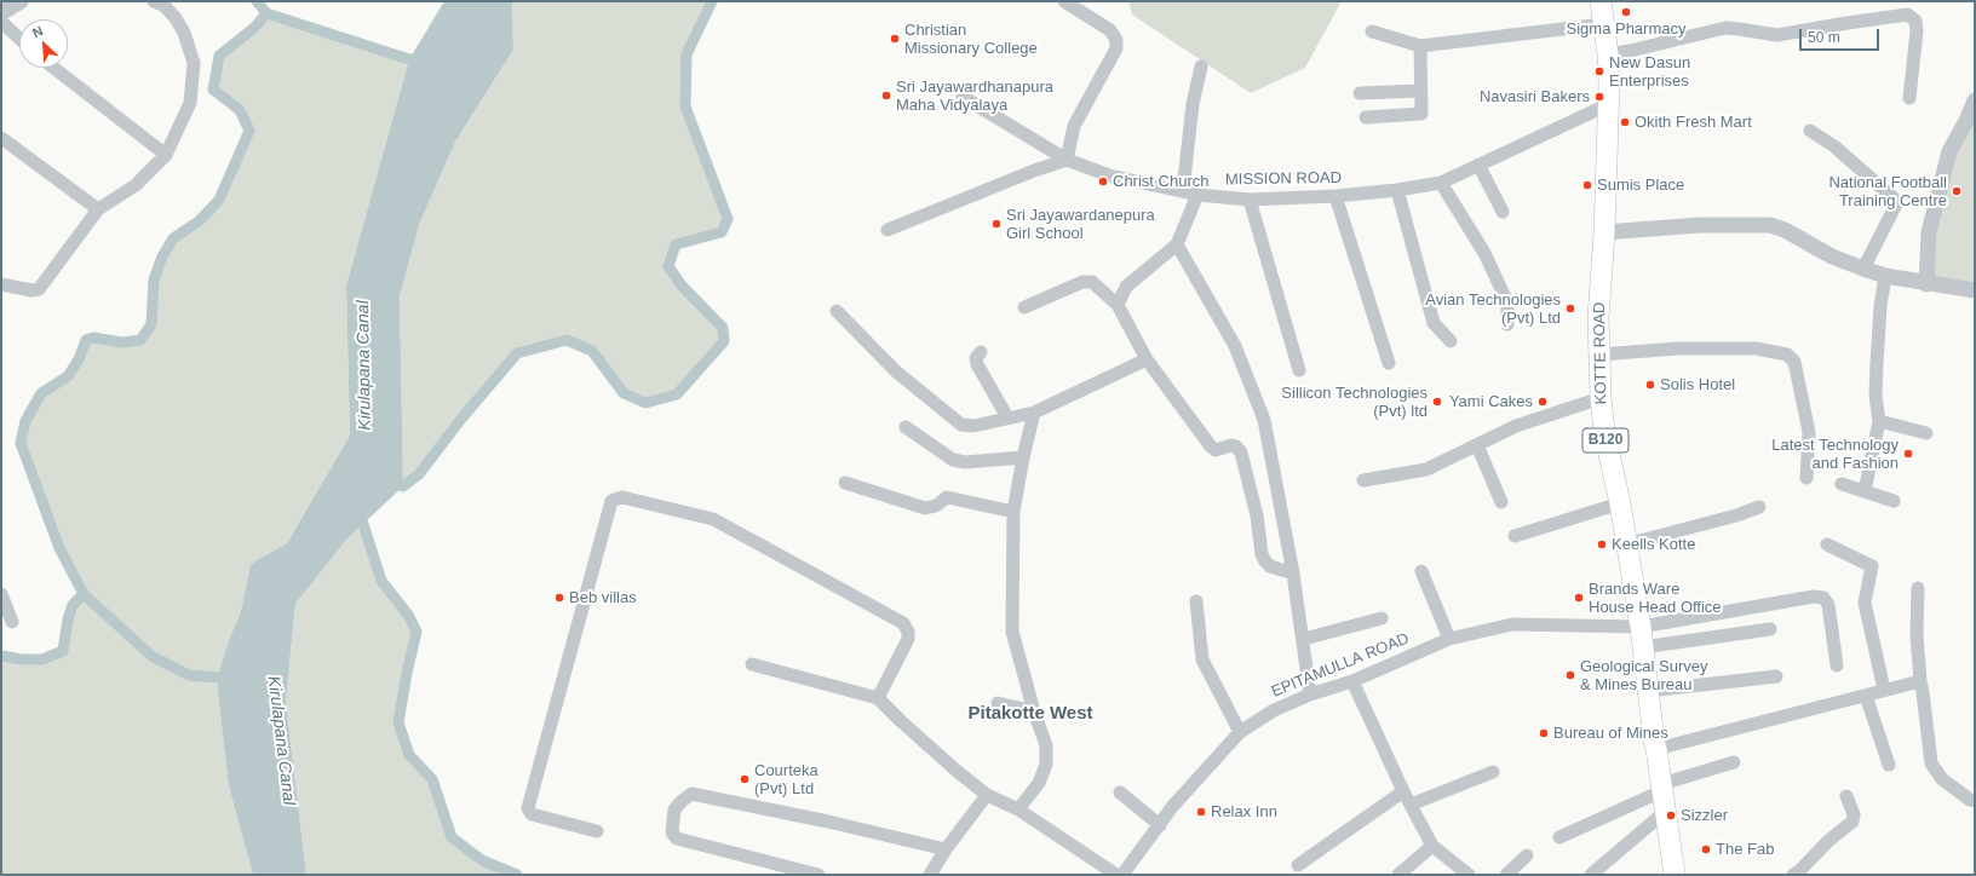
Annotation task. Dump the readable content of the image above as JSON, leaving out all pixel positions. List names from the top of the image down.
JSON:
{
  "streets": {
    "main road": ["KOTTE ROAD", "B120"],
    "street": ["MISSION ROAD", "EPITAMULLA ROAD"]
  },
  "crossings": [
    ["MISSION ROAD", "KOTTE ROAD"],
    ["KOTTE ROAD", "EPITAMULLA ROAD"]
  ],
  "districts": ["Pitakotte West"],
  "water": ["Kirulapana Canal"],
  "places": [
    "Sigma Pharmacy",
    "Christian Missionary College",
    "New Dasun Enterprises",
    "Sri Jayawardhanapura Maha Vidyalaya",
    "Navasiri Bakers",
    "Okith Fresh Mart",
    "Christ Church",
    "Sumis Place",
    "National Football Training Centre",
    "Sri Jayawardanepura Girl School",
    "Avian Technologies (Pvt) Ltd",
    "Solis Hotel",
    "Sillicon Technologies (Pvt) ltd",
    "Yami Cakes",
    "Latest Technology and Fashion",
    "Keells Kotte",
    "Beb villas",
    "Brands Ware House Head Office",
    "Geological Survey & Mines Bureau",
    "Bureau of Mines",
    "Courteka (Pvt) Ltd",
    "Relax Inn",
    "Sizzler",
    "The Fab"
  ],
  "scale_bar": "50 m",
  "north": "top left"
}
